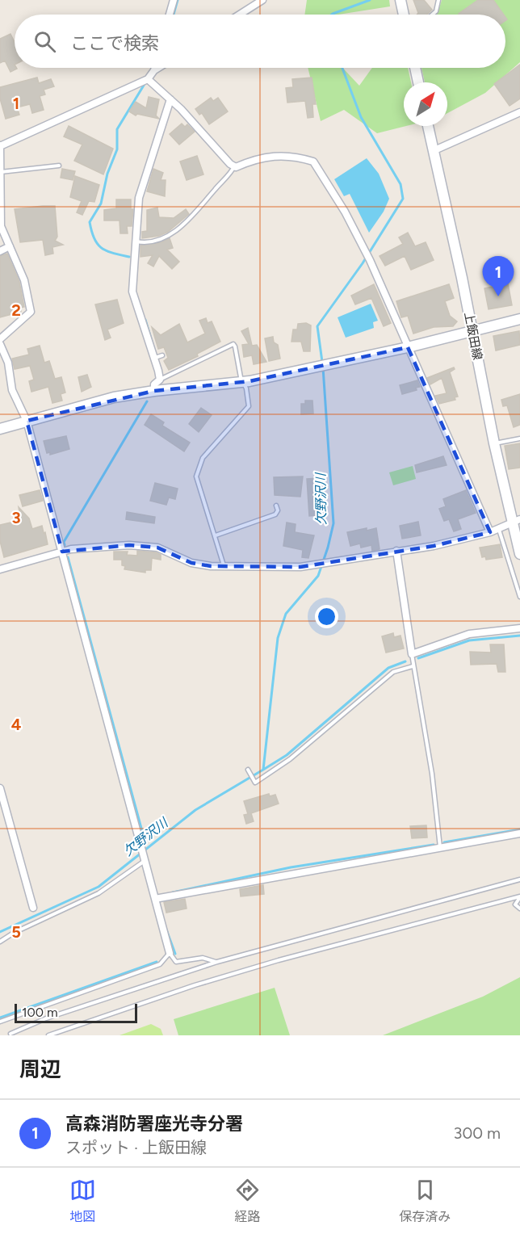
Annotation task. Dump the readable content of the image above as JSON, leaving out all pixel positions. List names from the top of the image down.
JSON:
{
  "streets": {
    "street": ["上飯田線"]
  },
  "water": ["欠野沢川"],
  "scale_bar": "100 m",
  "north": "top right",
  "page": {
    "search": "ここで検索",
    "pins": "1",
    "scale": "100 m",
    "heading": "周辺",
    "list": [
      {
        "mark": "1",
        "name": "高森消防署座光寺分署",
        "note": "スポット · 上飯田線",
        "value": "300 m"
      }
    ],
    "nav": ["地図", "経路", "保存済み"]
  },
  "grid": {
    "rows": [
      "1",
      "2",
      "3",
      "4",
      "5"
    ]
  }
}
